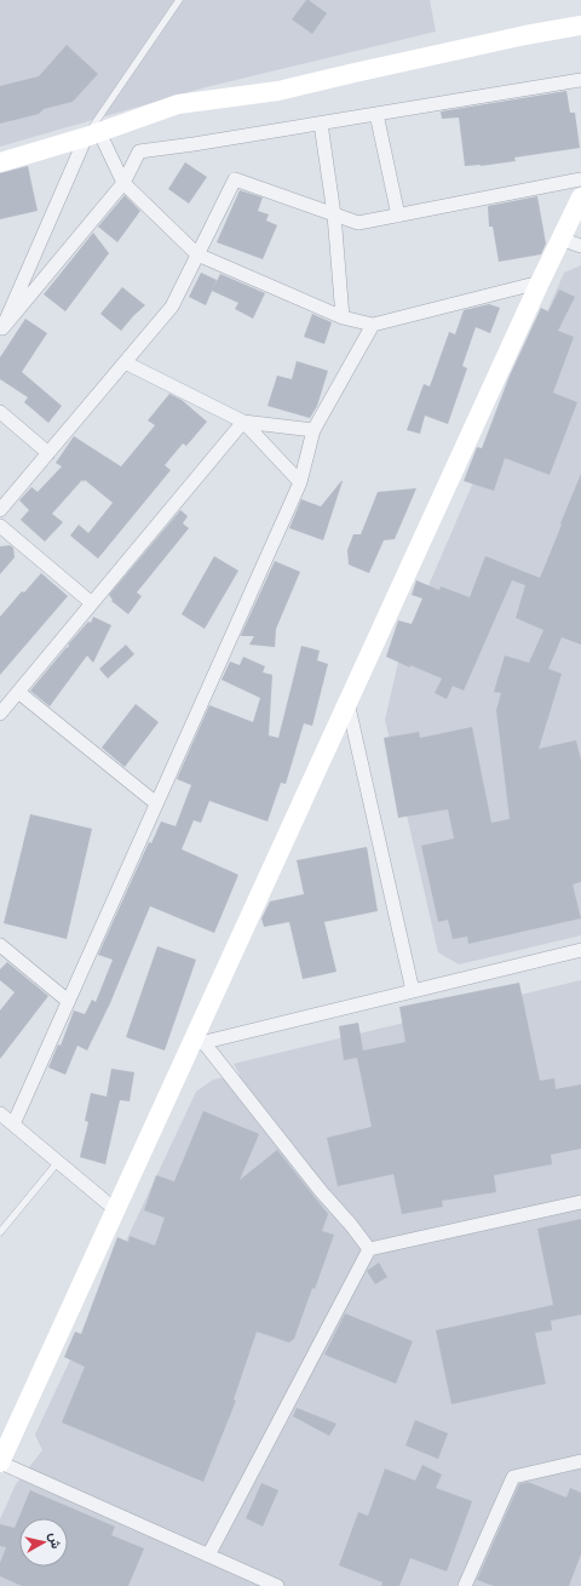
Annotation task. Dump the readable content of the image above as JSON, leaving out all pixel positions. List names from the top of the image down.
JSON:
{
  "north": "right"
}
